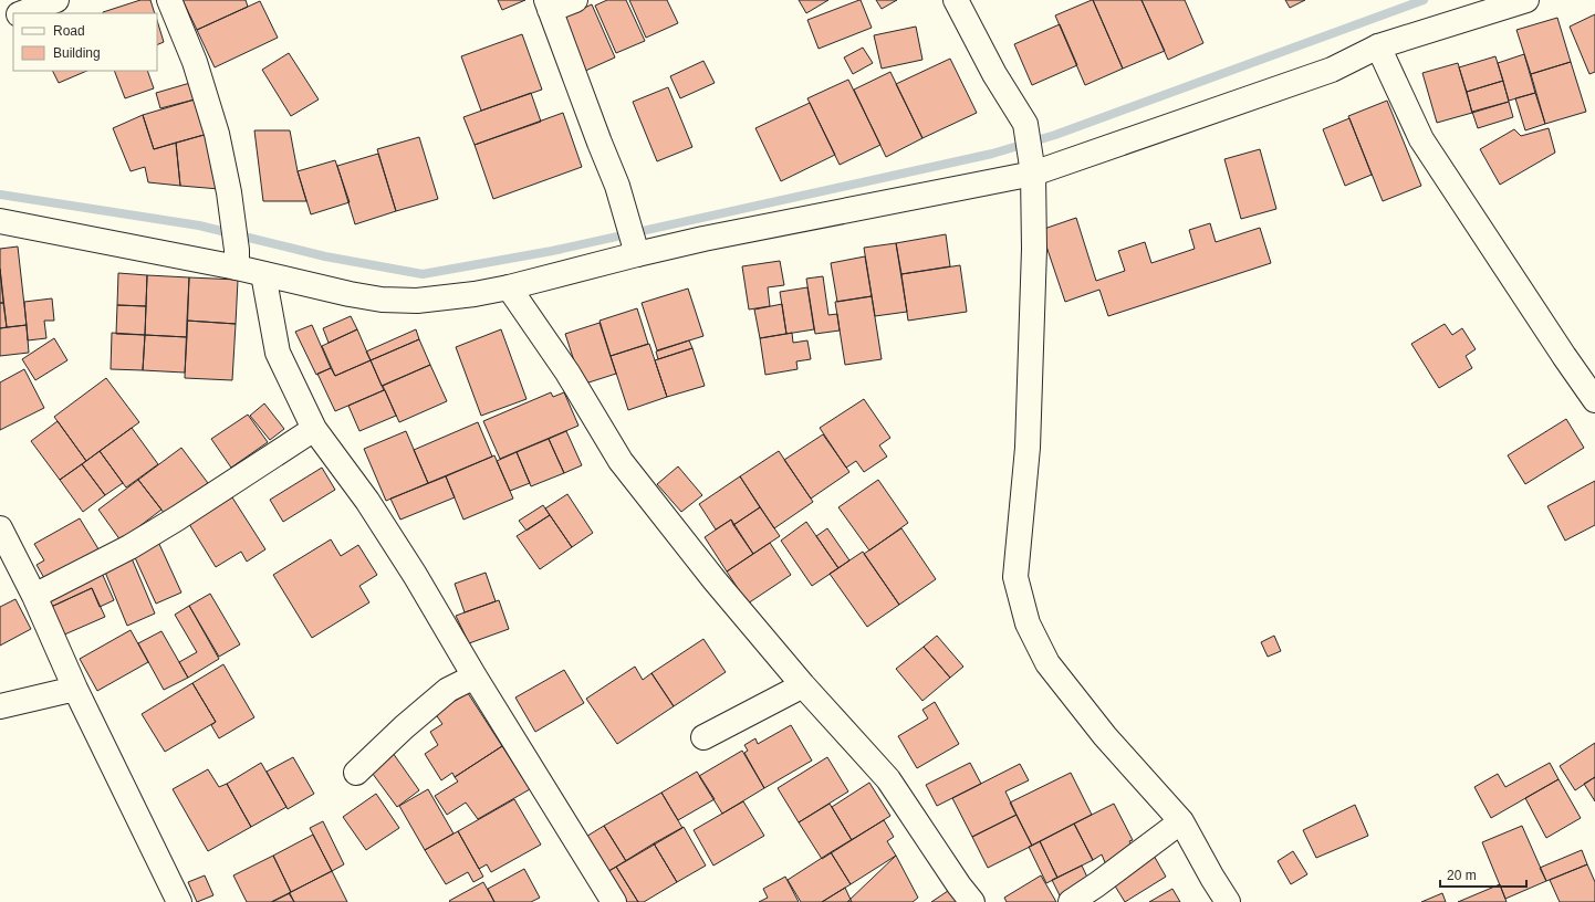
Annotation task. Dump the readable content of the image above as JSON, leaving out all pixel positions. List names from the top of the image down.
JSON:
{
  "legend": ["Road", "Building"],
  "scale_bar": "20 m"
}
